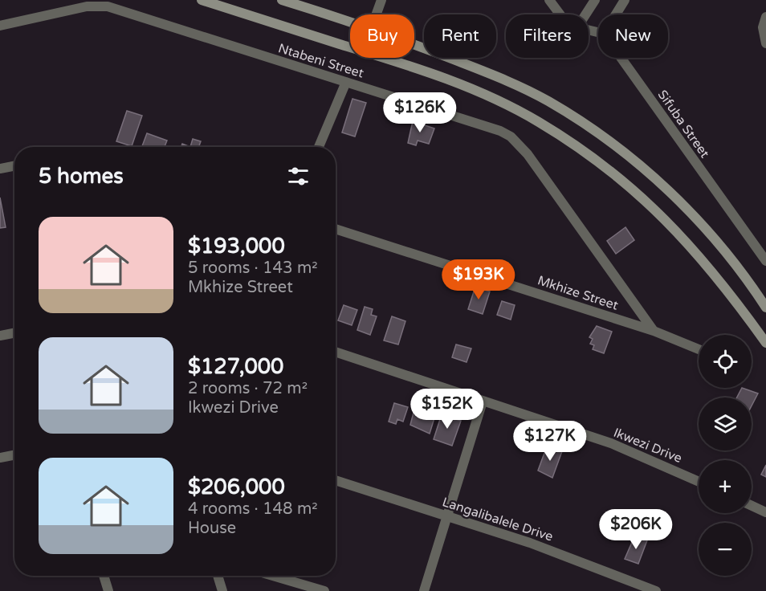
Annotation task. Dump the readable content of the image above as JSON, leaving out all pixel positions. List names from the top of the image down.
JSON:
{
  "streets": {
    "street": [
      "Ntabeni Street",
      "Sifuba Street",
      "Mkhize Street",
      "Ikwezi Drive",
      "Langalibalele Drive"
    ]
  },
  "crossings": [
    ["Ntabeni Street", "Mkhize Street"]
  ],
  "page": {
    "chip": [
      "Buy",
      "Rent",
      "Filters",
      "New"
    ],
    "price": [
      "$126K",
      "$193K",
      "$152K",
      "$127K",
      "$206K"
    ],
    "heading": "5 homes",
    "list": [
      {
        "name": "$193,000",
        "note": "5 rooms · 143 m² · Mkhize Street"
      },
      {
        "name": "$127,000",
        "note": "2 rooms · 72 m² · Ikwezi Drive"
      },
      {
        "name": "$206,000",
        "note": "4 rooms · 148 m² · House"
      }
    ],
    "map_buttons": ["+", "−"]
  }
}
